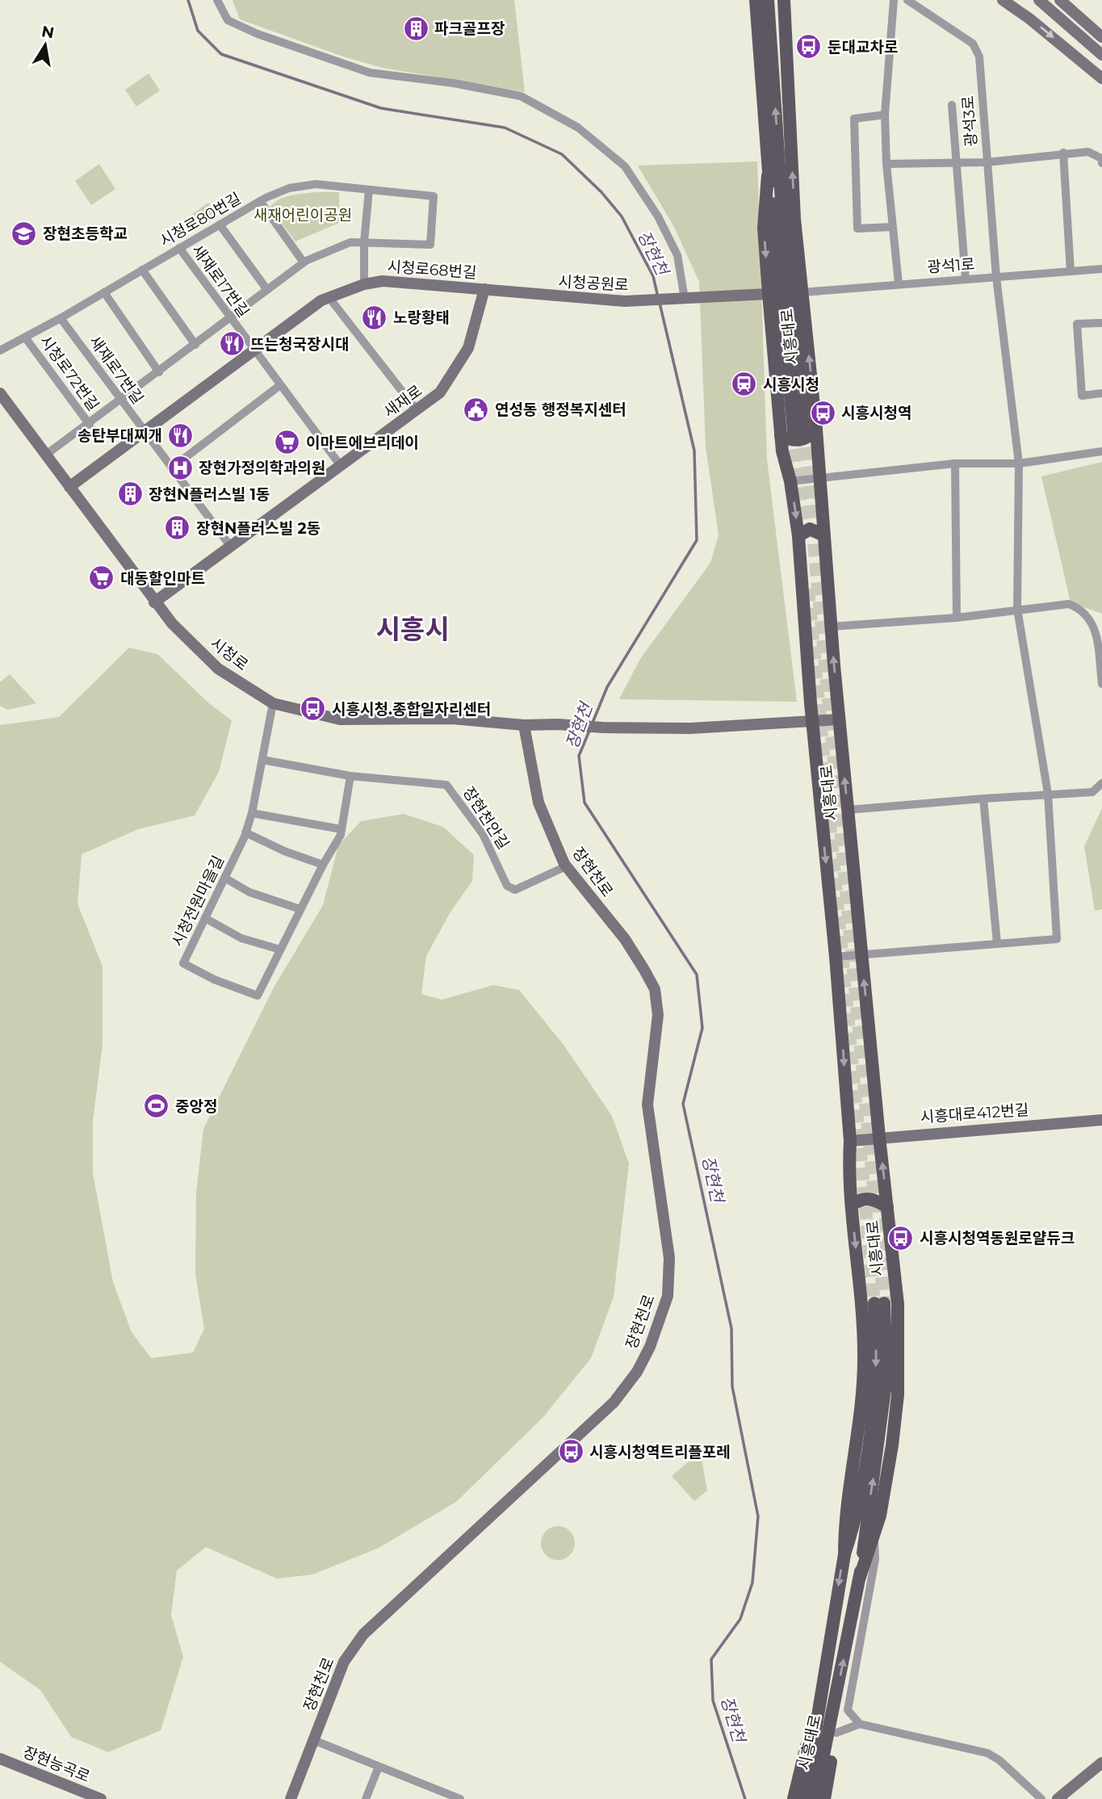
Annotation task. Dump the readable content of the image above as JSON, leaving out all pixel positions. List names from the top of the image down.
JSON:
{
  "streets": {
    "main road": ["시흥대로"],
    "street": [
      "광석3로",
      "시청로80번길",
      "광석1로",
      "시청로68번길",
      "새재로17번길",
      "시청공원로",
      "새재로7번길",
      "시청로72번길",
      "새재로",
      "시청로",
      "장현천안길",
      "장현천로",
      "시청전원마을길",
      "시흥대로412번길",
      "장현능곡로"
    ]
  },
  "crossings": [
    ["광석3로", "광석1로"],
    ["시청로80번길", "새재로17번길"],
    ["시청로80번길", "새재로7번길"],
    ["시청로80번길", "시청로72번길"],
    ["광석1로", "시흥대로"],
    ["시청로68번길", "새재로17번길"],
    ["시청로68번길", "시청공원로"],
    ["시청로68번길", "새재로7번길"],
    ["시청로68번길", "새재로"],
    ["시청로68번길", "시청로"],
    ["새재로17번길", "시청로72번길"],
    ["새재로17번길", "새재로"],
    ["시청공원로", "시흥대로"],
    ["시청공원로", "새재로"],
    ["시흥대로", "시청로"],
    ["시흥대로", "시흥대로412번길"],
    ["새재로7번길", "시청로72번길"],
    ["새재로7번길", "새재로"],
    ["시청로72번길", "시청로"],
    ["새재로", "시청로"],
    ["시청로", "장현천로"],
    ["시청로", "시청전원마을길"],
    ["장현천안길", "장현천로"],
    ["장현천안길", "시청전원마을길"]
  ],
  "districts": ["시흥시"],
  "water": ["장현천"],
  "parks": ["새재어린이공원"],
  "places": {
    "building": ["파크골프장", "장현N플러스빌 1동", "장현N플러스빌 2동"],
    "bus stop": [
      "둔대교차로",
      "시흥시청역",
      "시흥시청.종합일자리센터",
      "시흥시청역동원로얄듀크",
      "시흥시청역트리플포레"
    ],
    "school or university": ["장현초등학교"],
    "restaurant": ["노랑황태", "뜨는청국장시대", "송탄부대찌개"],
    "station": ["시흥시청"],
    "public building": ["연성동 행정복지센터"],
    "supermarket": ["이마트에브리데이", "대동할인마트"],
    "hospital": ["장현가정의학과의원"],
    "sports": ["중앙정"]
  },
  "north": "top"
}
